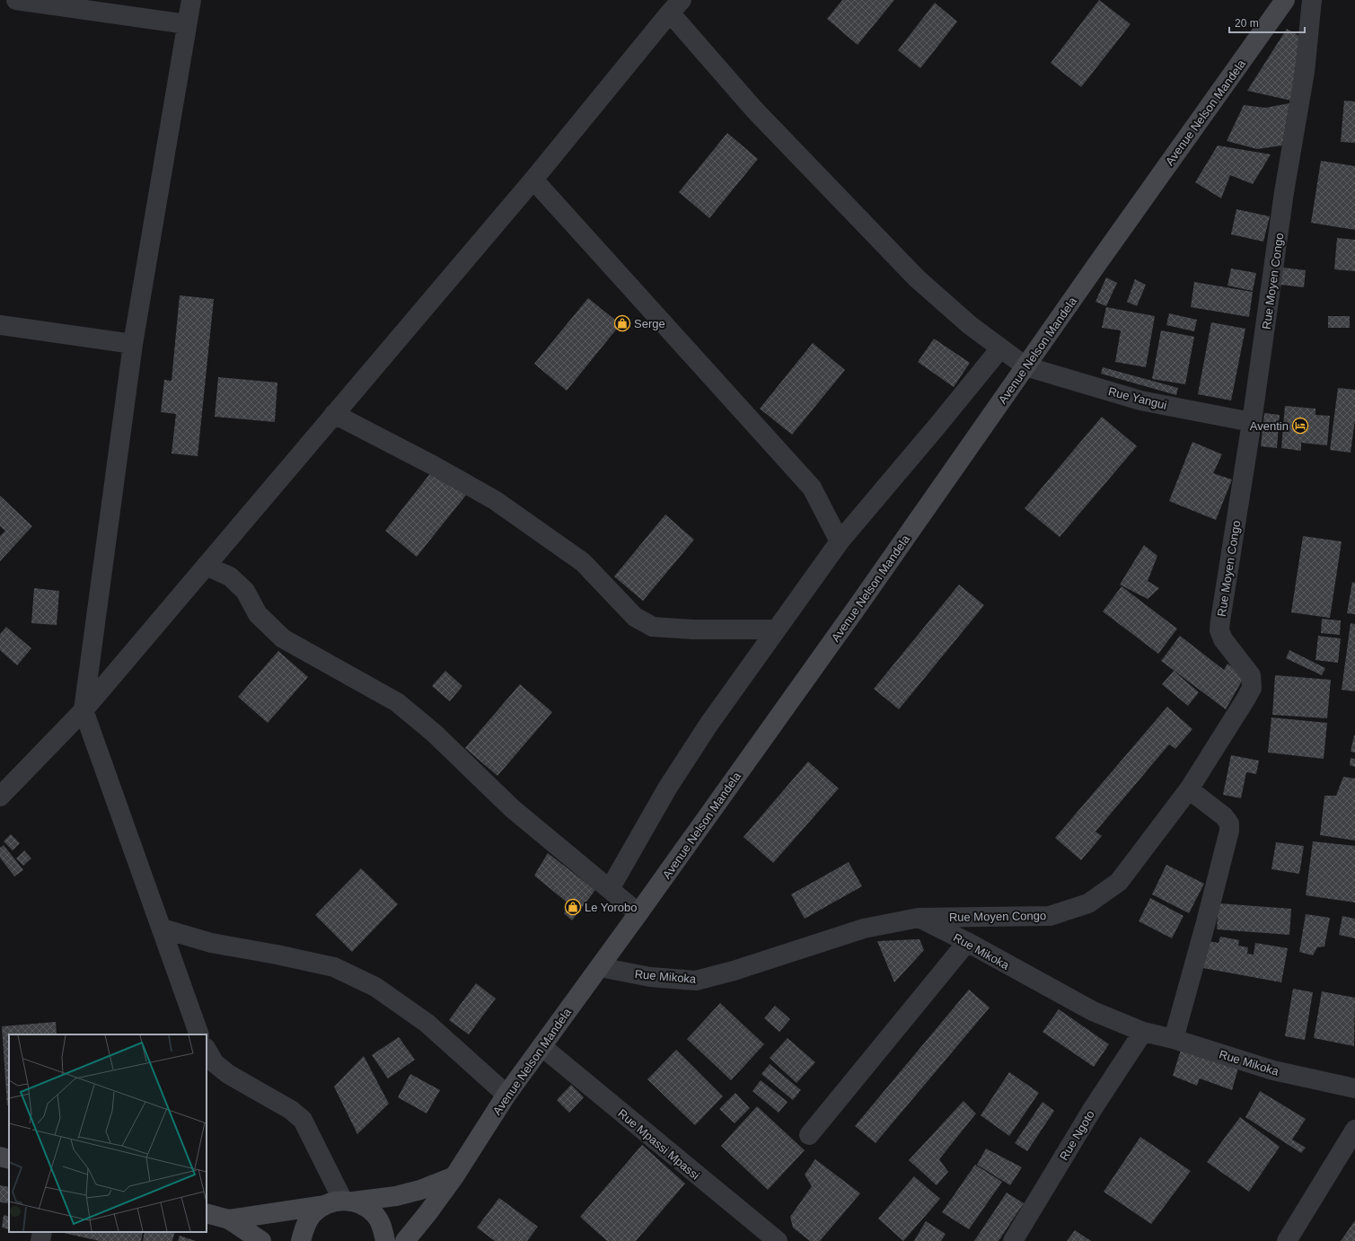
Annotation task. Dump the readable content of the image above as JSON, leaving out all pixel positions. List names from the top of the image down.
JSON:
{
  "streets": {
    "street": [
      "Avenue Nelson Mandela",
      "Rue Moyen Congo",
      "Rue Yangui",
      "Rue Mikoka",
      "Rue Ngoto",
      "Rue Mpassi Mpassi"
    ]
  },
  "crossings": [
    ["Avenue Nelson Mandela", "Rue Yangui"],
    ["Avenue Nelson Mandela", "Rue Mikoka"],
    ["Avenue Nelson Mandela", "Rue Mpassi Mpassi"],
    ["Rue Moyen Congo", "Rue Yangui"],
    ["Rue Moyen Congo", "Rue Mikoka"],
    ["Rue Mikoka", "Rue Ngoto"]
  ],
  "places": {
    "shop": ["Serge", "Le Yorobo"],
    "hotel": ["Aventin"]
  },
  "scale_bar": "20 m"
}
